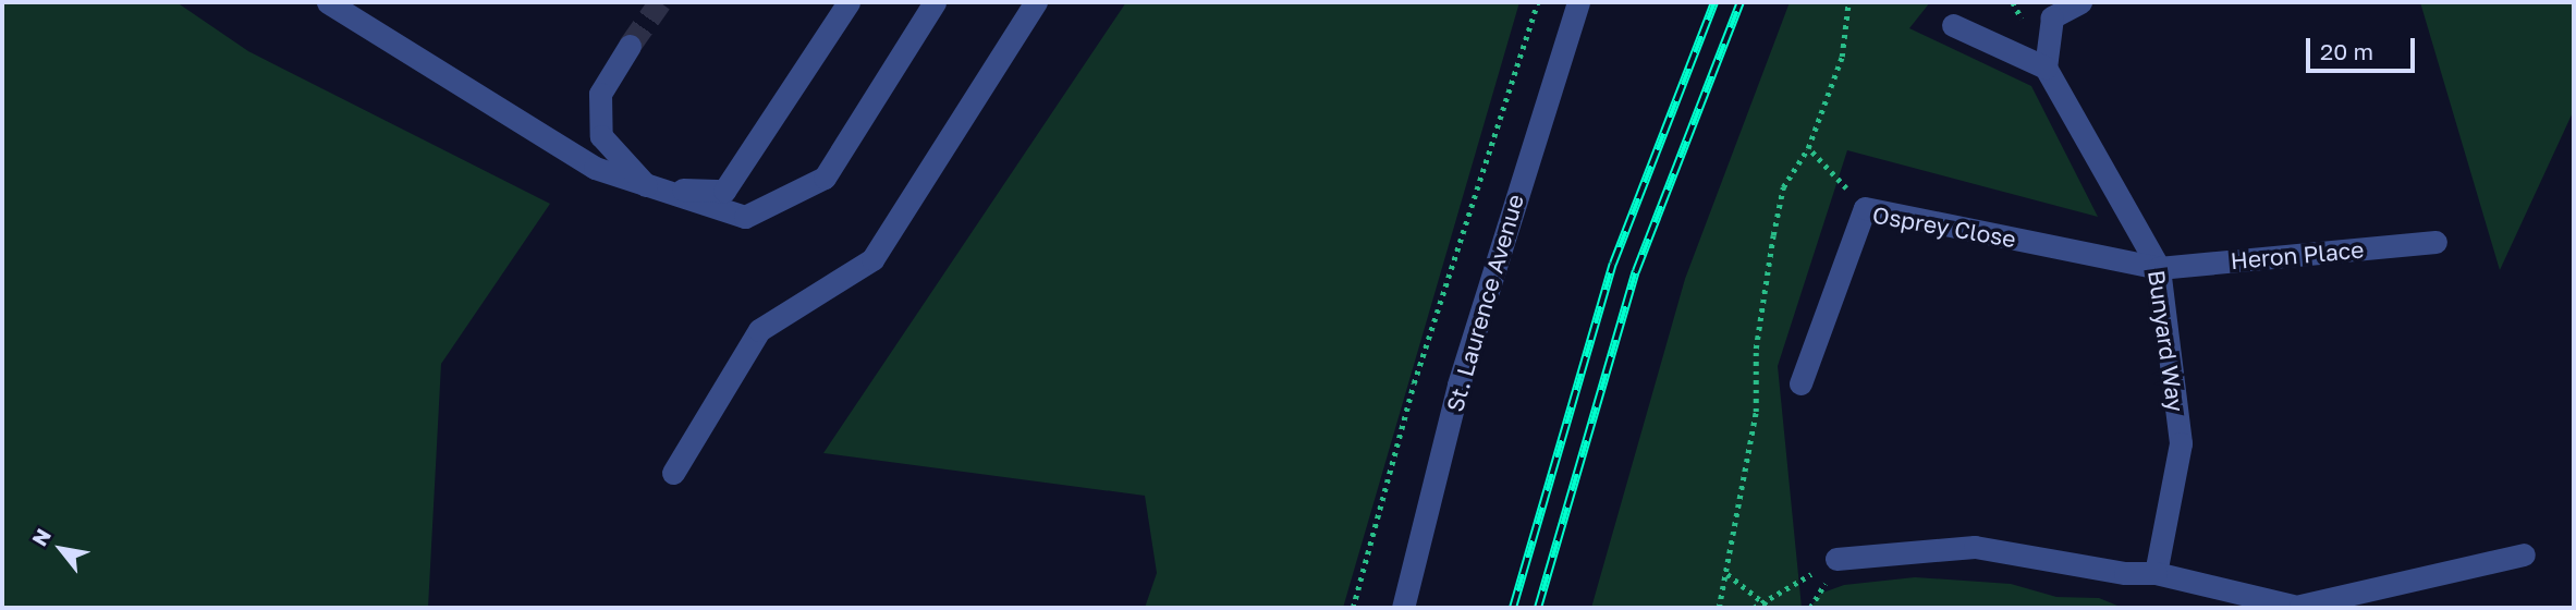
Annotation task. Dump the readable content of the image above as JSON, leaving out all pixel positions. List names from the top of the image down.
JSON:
{
  "streets": {
    "street": [
      "Osprey Close",
      "Heron Place",
      "St. Laurence Avenue",
      "Bunyard Way"
    ]
  },
  "crossings": [
    ["Osprey Close", "Heron Place"],
    ["Osprey Close", "Bunyard Way"],
    ["Heron Place", "Bunyard Way"]
  ],
  "scale_bar": "20 m",
  "north": "top left"
}
